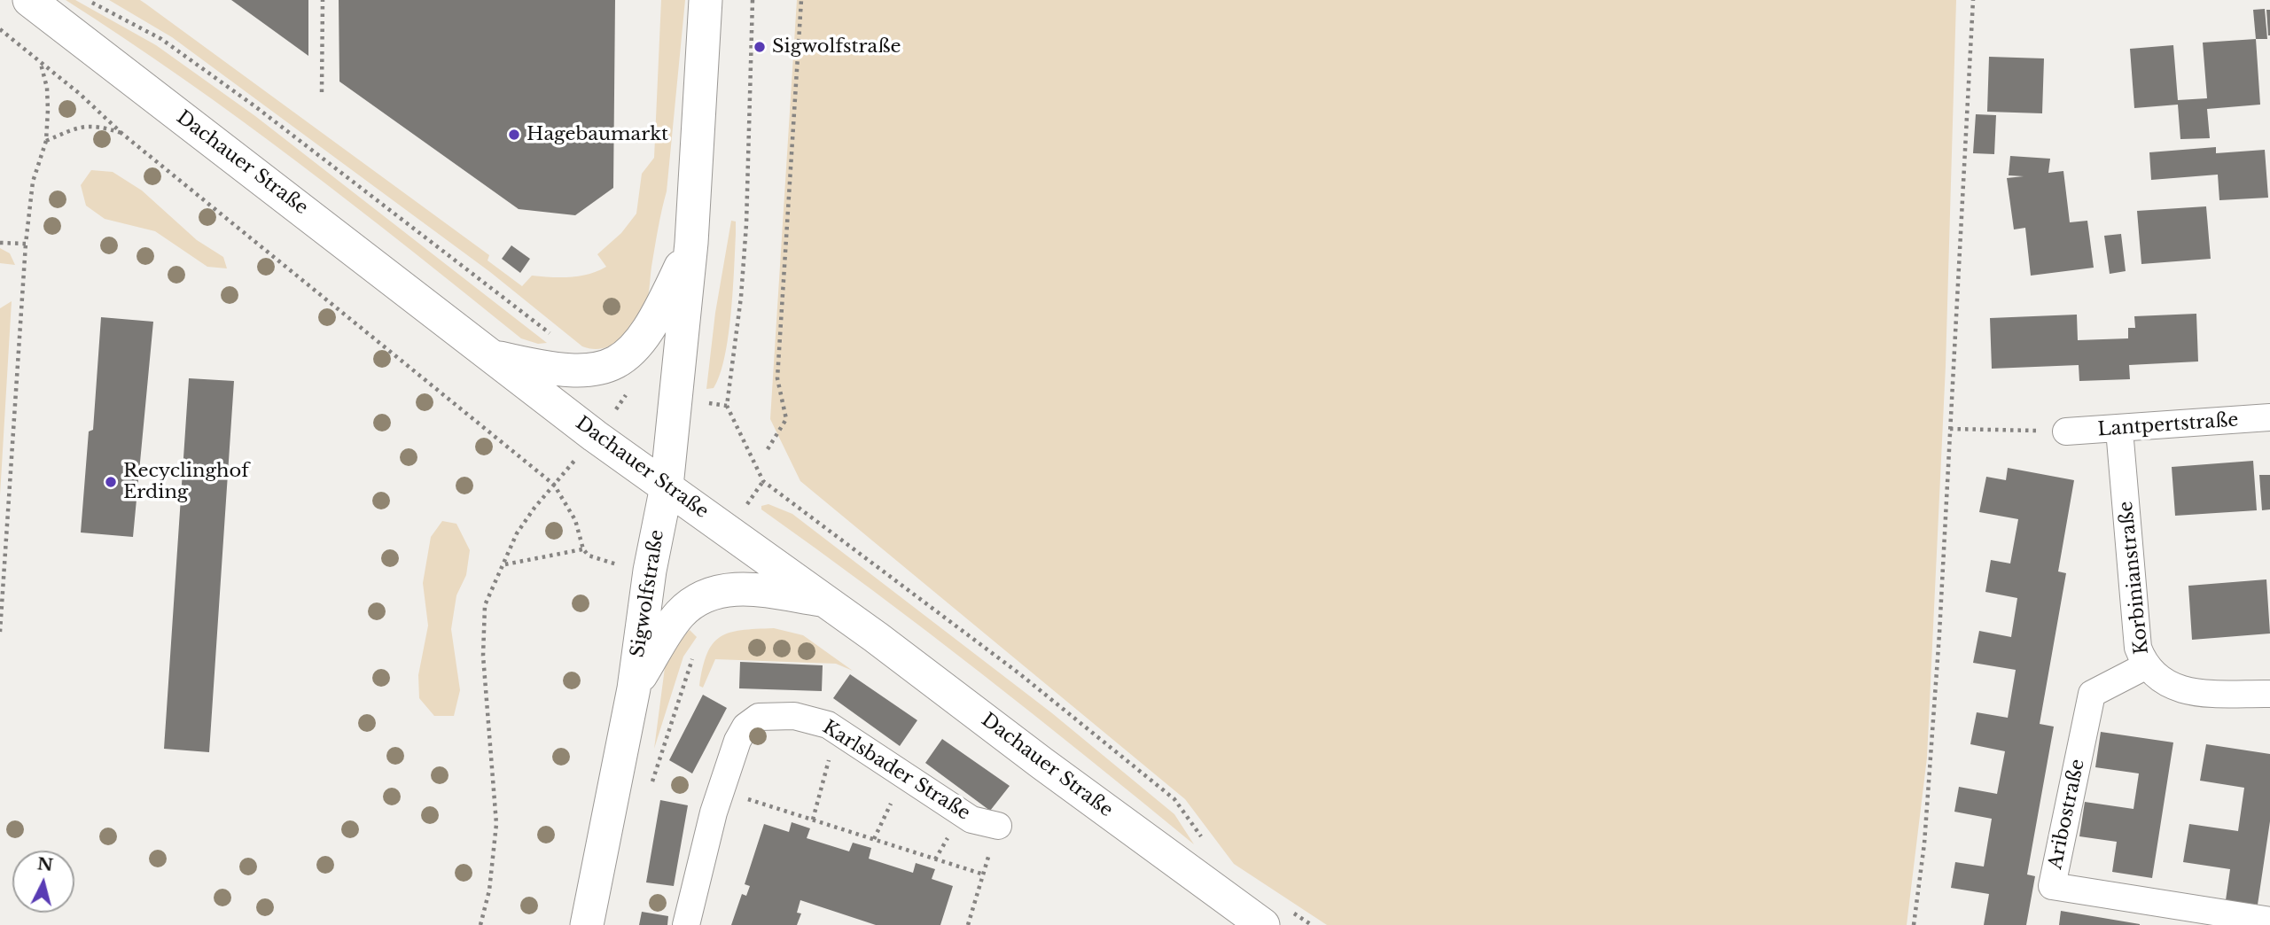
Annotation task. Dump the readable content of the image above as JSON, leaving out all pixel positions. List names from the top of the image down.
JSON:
{
  "streets": {
    "street": [
      "Dachauer Straße",
      "Lantpertstraße",
      "Korbinianstraße",
      "Sigwolfstraße",
      "Karlsbader Straße",
      "Aribostraße"
    ]
  },
  "crossings": [
    ["Dachauer Straße", "Sigwolfstraße"],
    ["Lantpertstraße", "Korbinianstraße"],
    ["Korbinianstraße", "Aribostraße"]
  ],
  "places": ["Sigwolfstraße", "Hagebaumarkt", "Recyclinghof Erding"],
  "north": "top"
}
